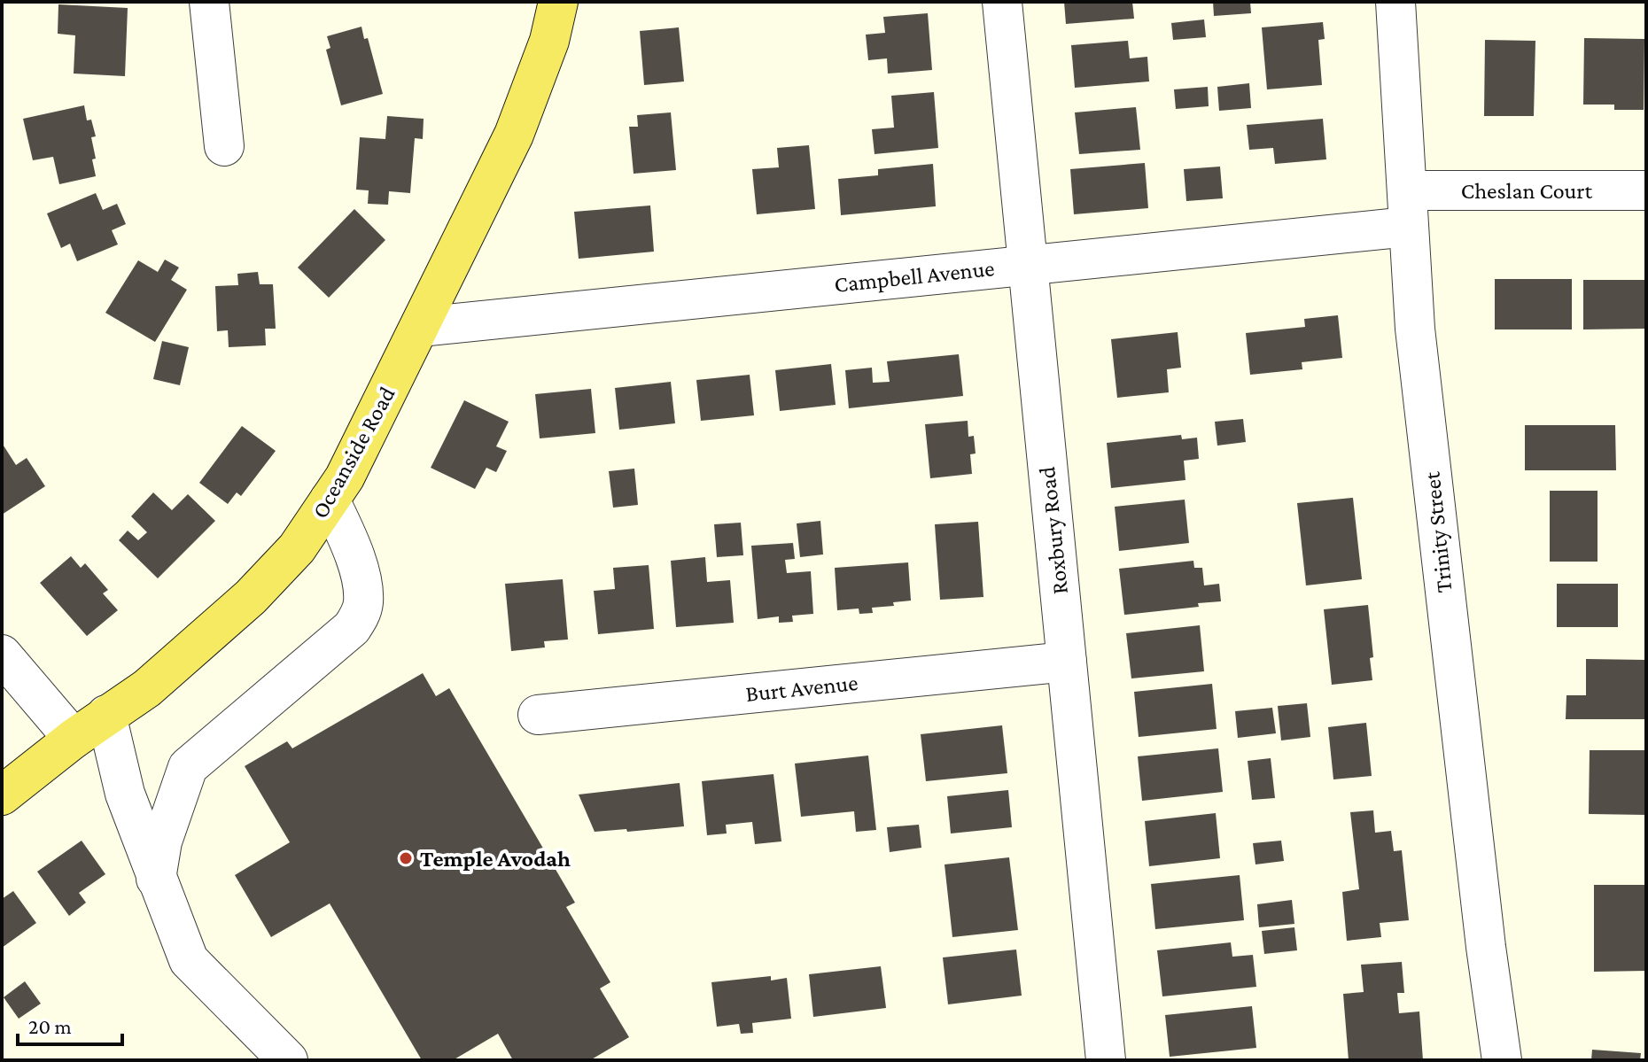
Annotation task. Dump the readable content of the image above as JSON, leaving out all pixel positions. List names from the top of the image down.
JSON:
{
  "streets": {
    "main road": ["Oceanside Road"],
    "street": [
      "Cheslan Court",
      "Campbell Avenue",
      "Roxbury Road",
      "Trinity Street",
      "Burt Avenue"
    ]
  },
  "crossings": [
    ["Cheslan Court", "Campbell Avenue"],
    ["Cheslan Court", "Trinity Street"],
    ["Campbell Avenue", "Oceanside Road"],
    ["Campbell Avenue", "Roxbury Road"],
    ["Campbell Avenue", "Trinity Street"],
    ["Roxbury Road", "Burt Avenue"]
  ],
  "places": ["Temple Avodah"],
  "scale_bar": "20 m"
}
